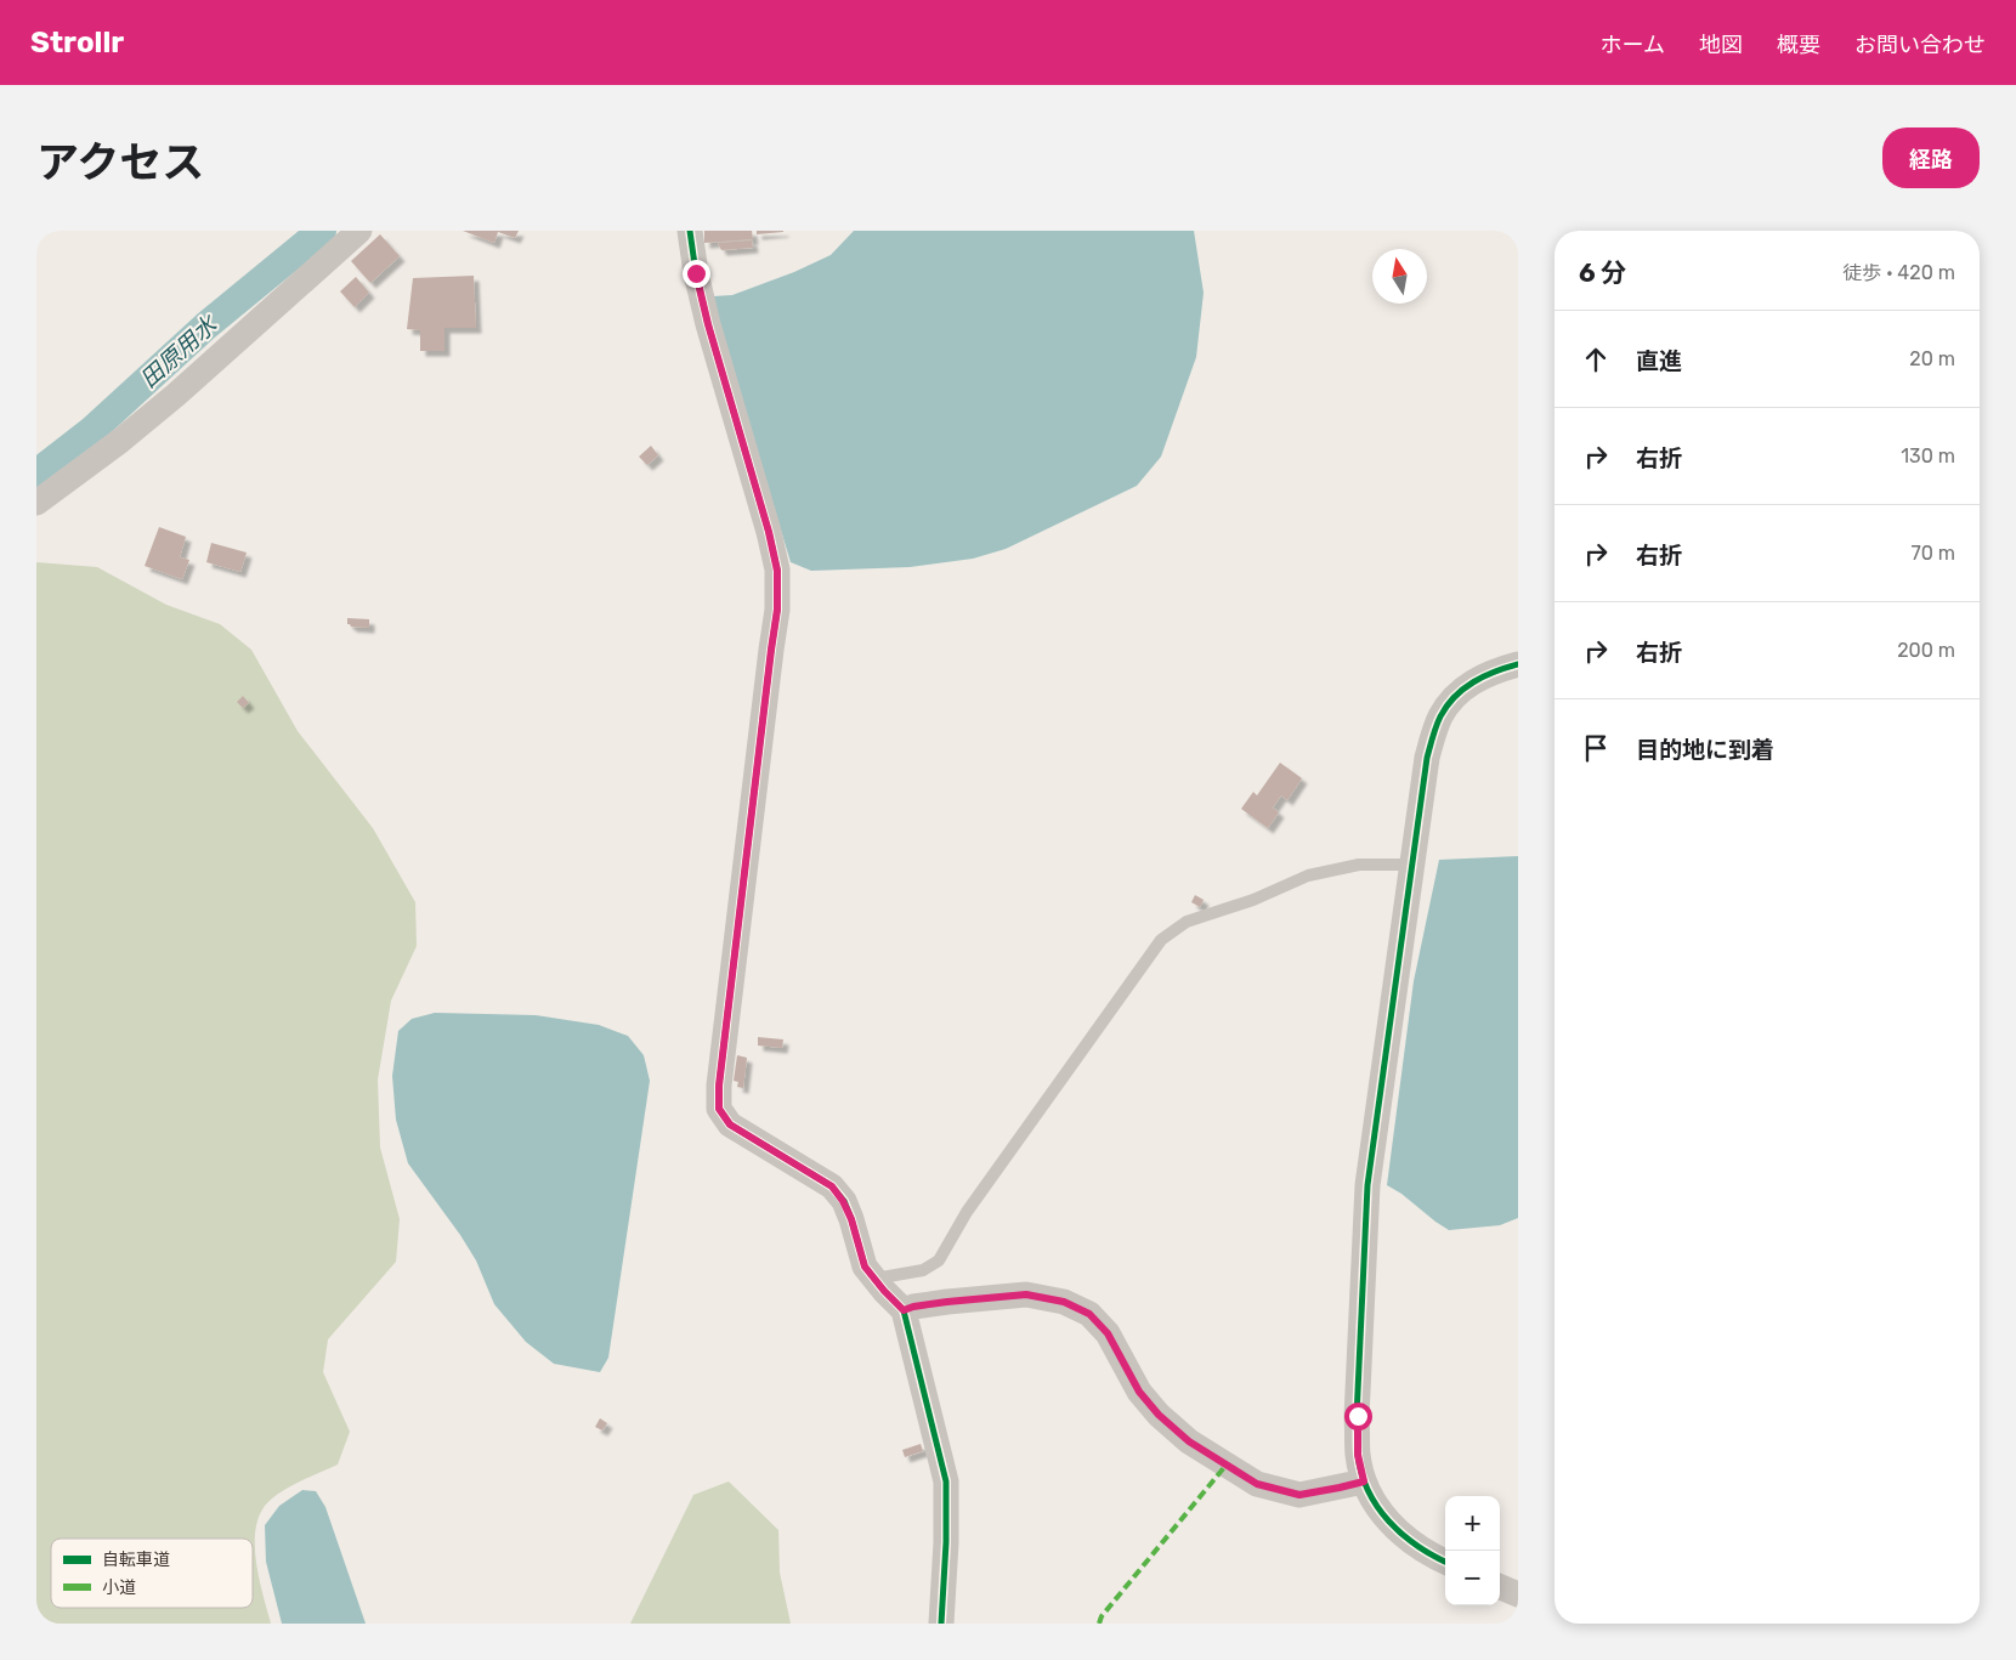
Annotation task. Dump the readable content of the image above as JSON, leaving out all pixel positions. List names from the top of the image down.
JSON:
{
  "water": ["田原用水"],
  "legend": ["自転車道", "小道"],
  "north": "top",
  "page": {
    "header": "Strollr",
    "nav": [
      "ホーム",
      "地図",
      "概要",
      "お問い合わせ"
    ],
    "title": "アクセス",
    "buttons": "経路",
    "heading": ["6 分", "徒歩 · 420 m"],
    "list": [
      ["直進", "20 m"],
      ["右折", "130 m"],
      ["右折", "70 m"],
      ["右折", "200 m"],
      "目的地に到着"
    ],
    "map_buttons": ["+", "−"]
  }
}
